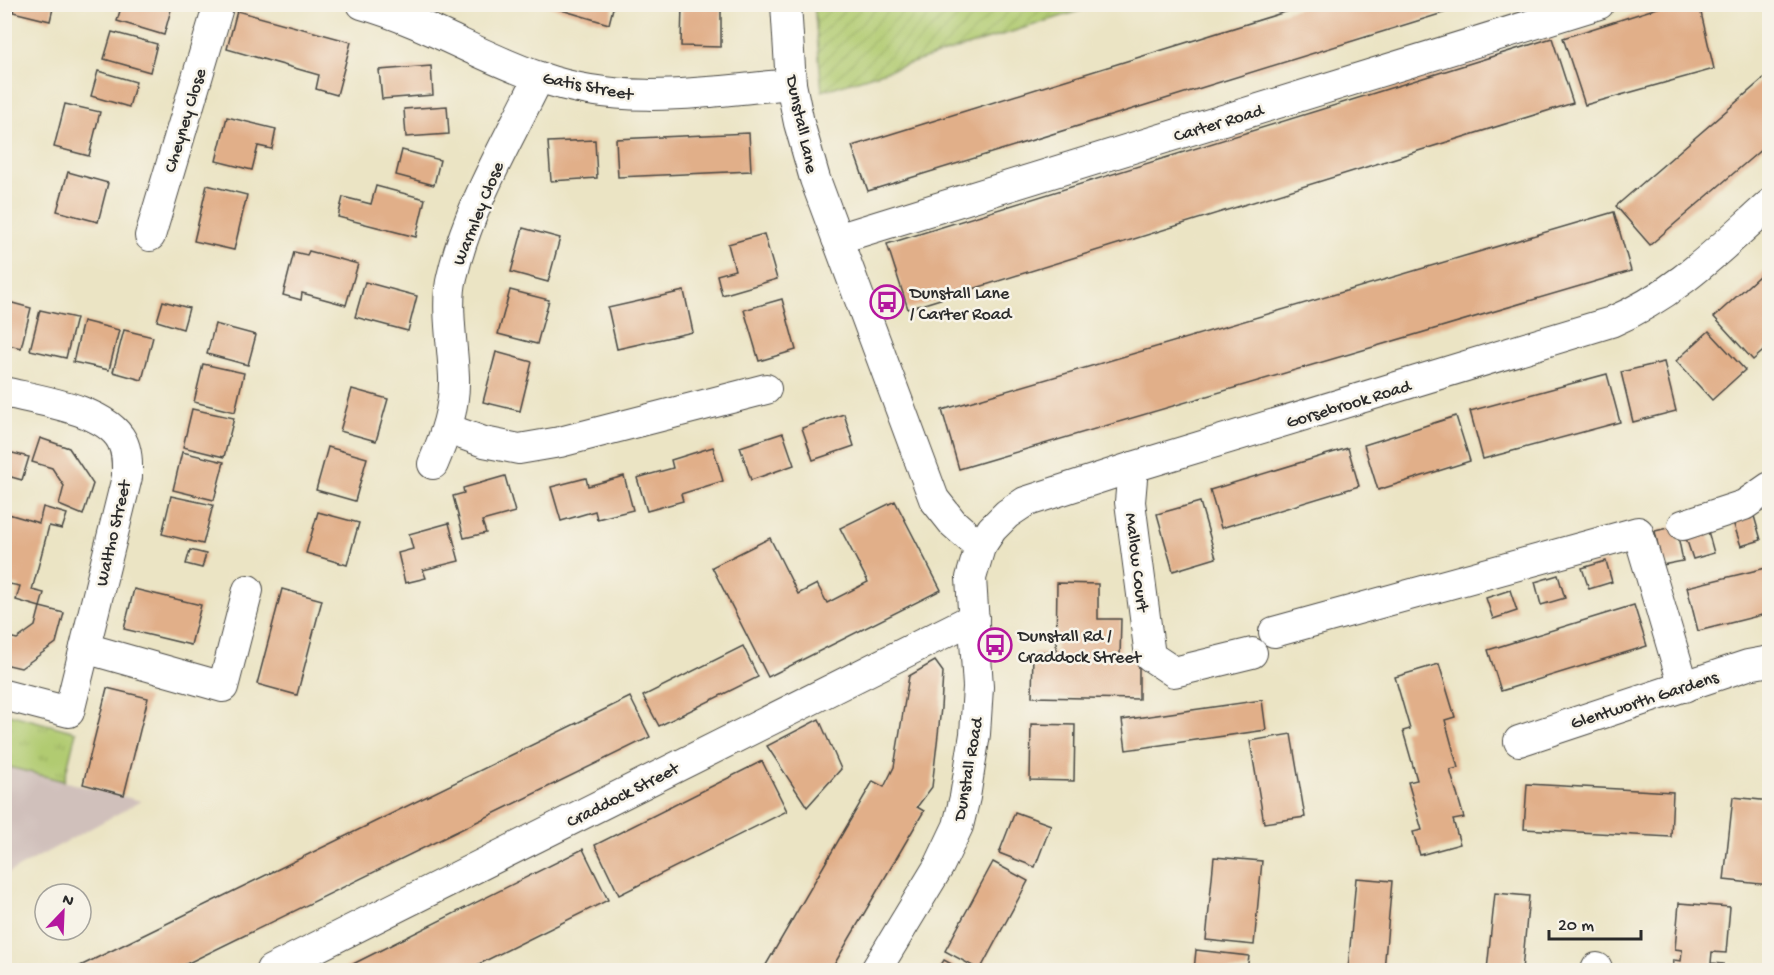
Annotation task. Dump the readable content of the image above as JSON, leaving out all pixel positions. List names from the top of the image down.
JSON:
{
  "streets": {
    "street": [
      "Gatis Street",
      "Cheyney Close",
      "Carter Road",
      "Dunstall Lane",
      "Warmley Close",
      "Gorsebrook Road",
      "Waltho Street",
      "Mallow Court",
      "Glentworth Gardens",
      "Dunstall Road",
      "Craddock Street"
    ]
  },
  "crossings": [
    ["Gatis Street", "Dunstall Lane"],
    ["Gatis Street", "Warmley Close"],
    ["Carter Road", "Dunstall Lane"],
    ["Gorsebrook Road", "Mallow Court"],
    ["Gorsebrook Road", "Dunstall Road"],
    ["Gorsebrook Road", "Craddock Street"],
    ["Dunstall Road", "Craddock Street"]
  ],
  "places": {
    "bus stop": ["Dunstall Lane / Carter Road", "Dunstall Rd / Craddock Street"]
  },
  "scale_bar": "20 m",
  "north": "top right"
}
